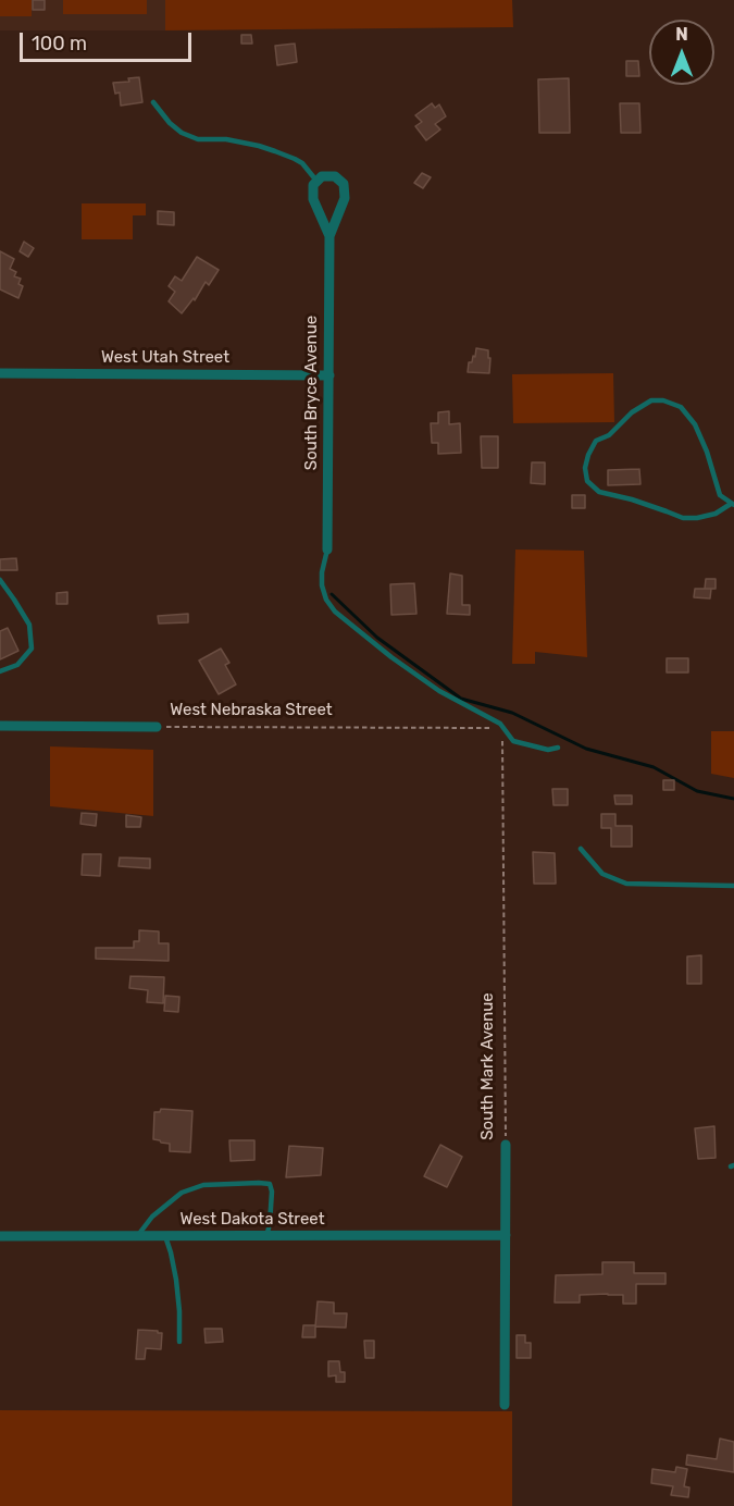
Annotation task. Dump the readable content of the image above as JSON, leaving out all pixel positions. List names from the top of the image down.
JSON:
{
  "streets": {
    "street": [
      "West Utah Street",
      "South Bryce Avenue",
      "West Nebraska Street",
      "South Mark Avenue",
      "West Dakota Street"
    ]
  },
  "crossings": [
    ["West Utah Street", "South Bryce Avenue"],
    ["West Nebraska Street", "South Mark Avenue"],
    ["South Mark Avenue", "West Dakota Street"]
  ],
  "scale_bar": "100 m",
  "north": "top"
}
